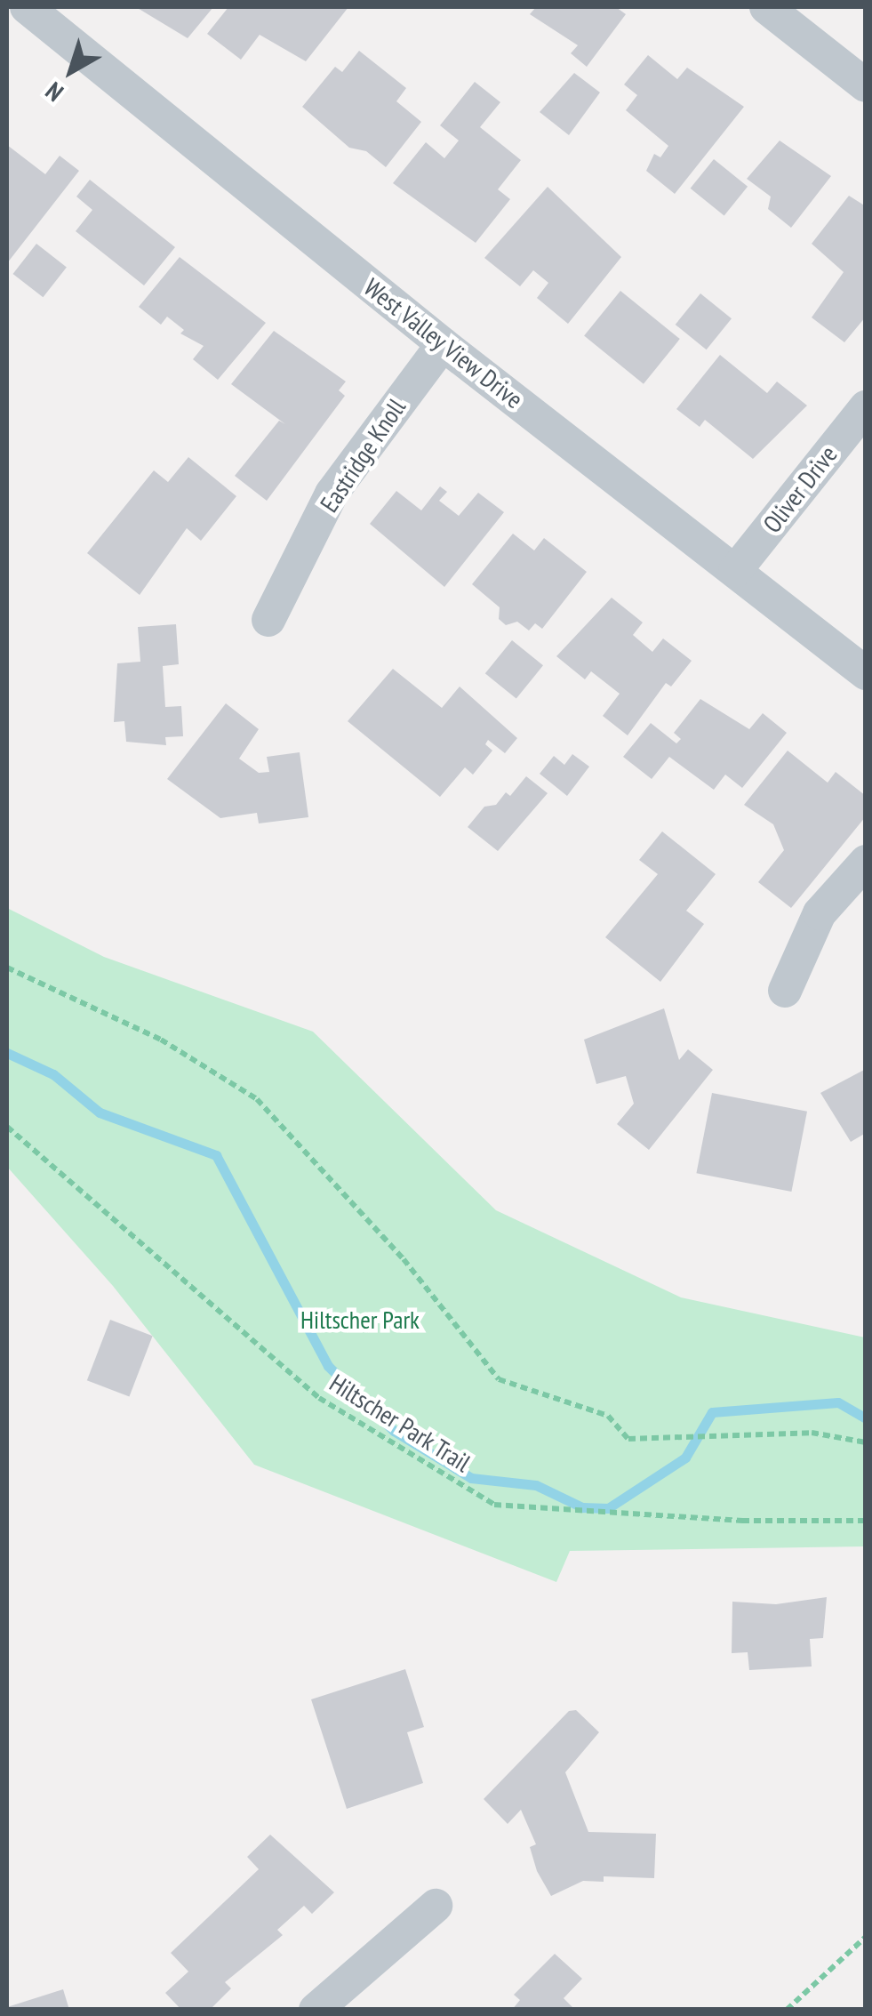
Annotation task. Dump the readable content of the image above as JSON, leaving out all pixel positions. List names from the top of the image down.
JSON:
{
  "streets": {
    "street": ["West Valley View Drive", "Eastridge Knoll", "Oliver Drive"],
    "path": ["Hiltscher Park Trail"]
  },
  "crossings": [
    ["West Valley View Drive", "Eastridge Knoll"],
    ["West Valley View Drive", "Oliver Drive"]
  ],
  "parks": ["Hiltscher Park"],
  "north": "bottom left"
}
